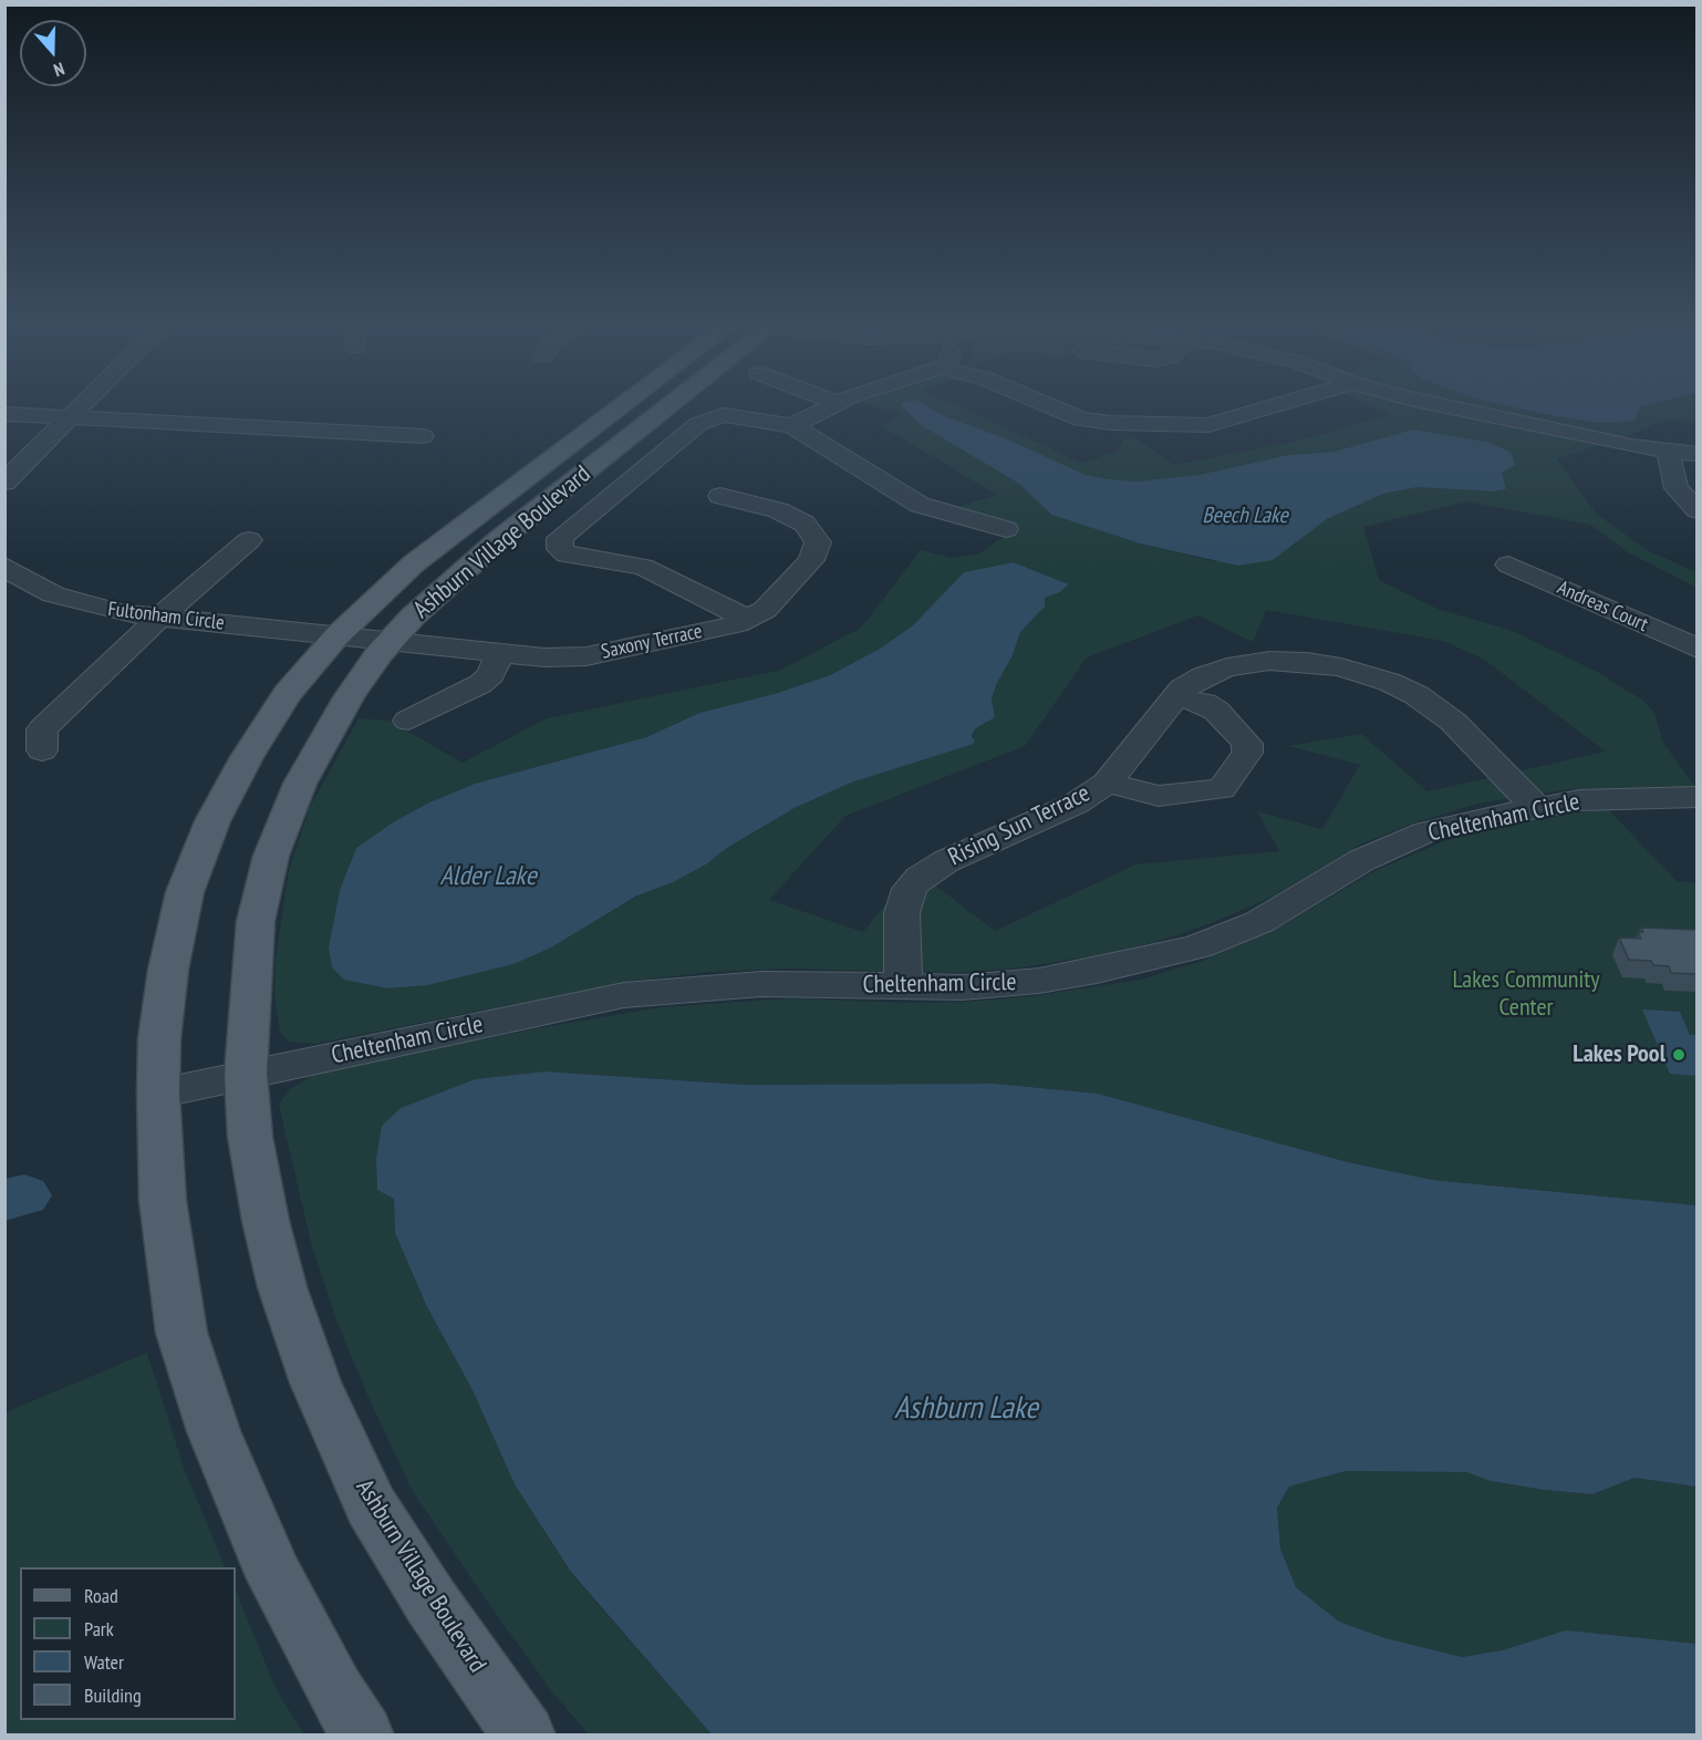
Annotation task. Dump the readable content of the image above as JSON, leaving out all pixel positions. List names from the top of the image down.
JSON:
{
  "streets": {
    "main road": ["Ashburn Village Boulevard"],
    "street": [
      "Andreas Court",
      "Fultonham Circle",
      "Saxony Terrace",
      "Cheltenham Circle",
      "Rising Sun Terrace"
    ]
  },
  "crossings": [
    ["Ashburn Village Boulevard", "Fultonham Circle"],
    ["Ashburn Village Boulevard", "Saxony Terrace"],
    ["Ashburn Village Boulevard", "Cheltenham Circle"],
    ["Fultonham Circle", "Saxony Terrace"],
    ["Cheltenham Circle", "Rising Sun Terrace"]
  ],
  "water": ["Beech Lake", "Alder Lake", "Ashburn Lake"],
  "parks": ["Lakes Community Center"],
  "places": ["Lakes Pool"],
  "legend": [
    "Road",
    "Park",
    "Water",
    "Building"
  ],
  "north": "bottom"
}
